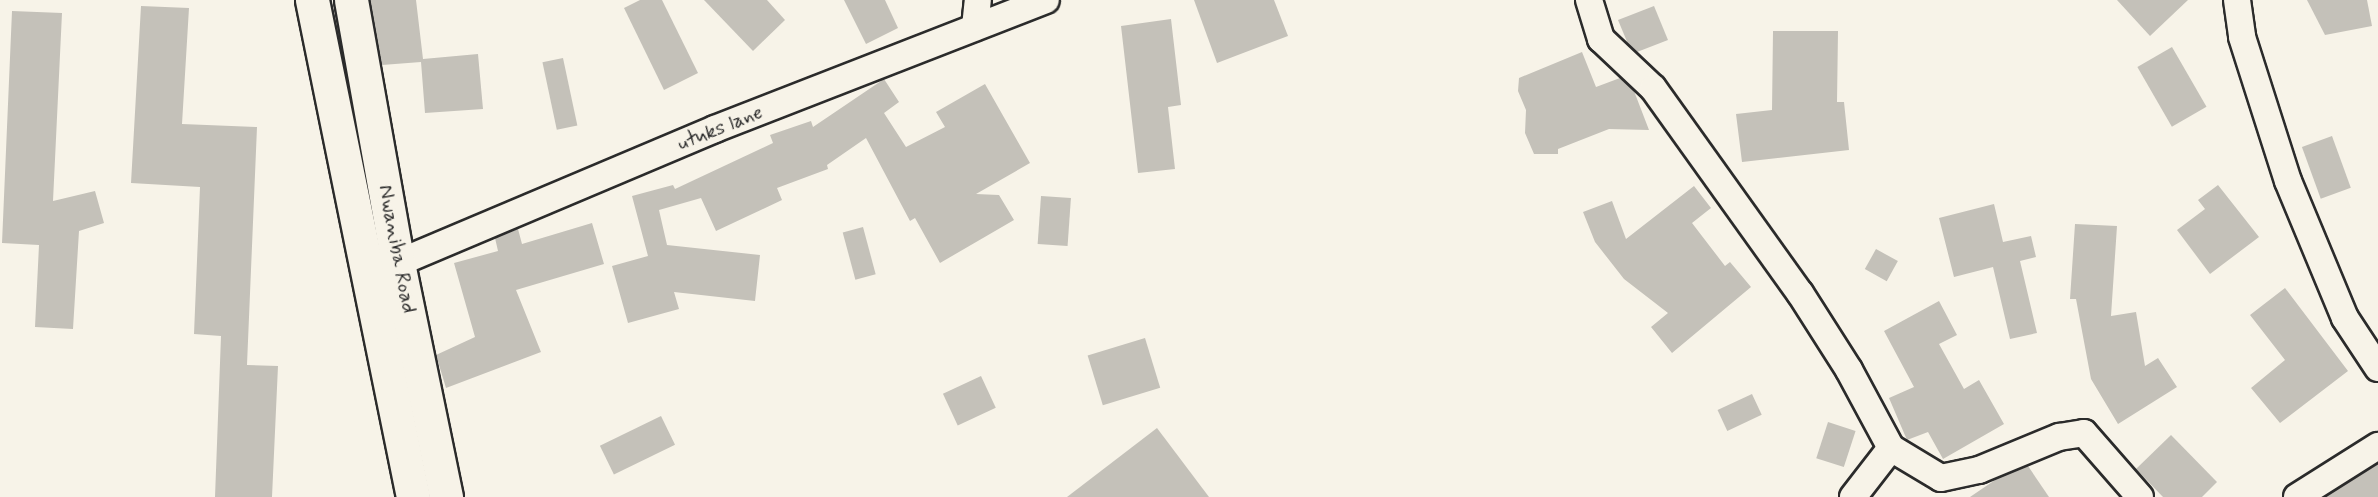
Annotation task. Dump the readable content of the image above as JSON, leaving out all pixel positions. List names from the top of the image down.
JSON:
{
  "streets": {
    "main road": ["Nwaniba Road"],
    "street": ["utuks lane"]
  },
  "crossings": [
    ["utuks lane", "Nwaniba Road"]
  ]
}
